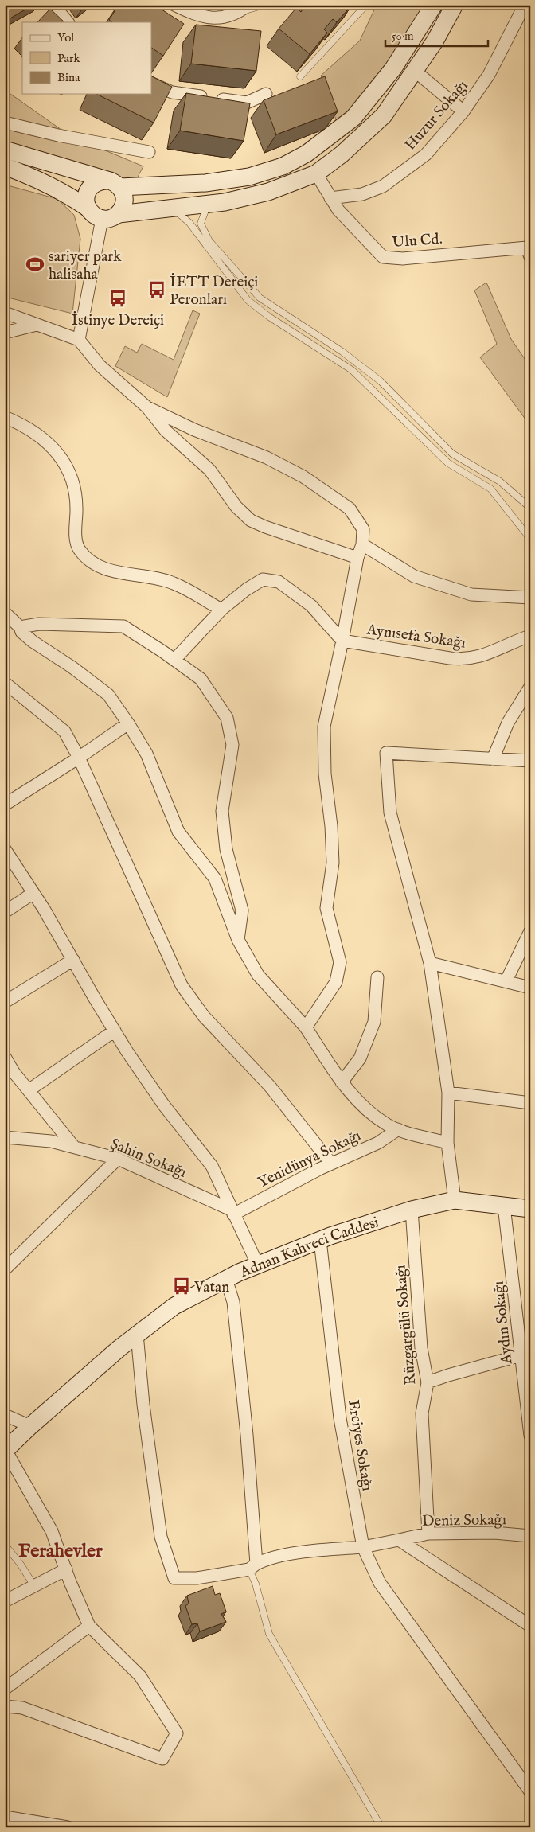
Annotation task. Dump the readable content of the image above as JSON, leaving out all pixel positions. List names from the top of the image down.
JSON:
{
  "streets": {
    "main road": ["Adnan Kahveci Caddesi"],
    "street": [
      "Huzur Sokağı",
      "Ulu Cd.",
      "Aynısefa Sokağı",
      "Şahin Sokağı",
      "Yenidünya Sokağı",
      "Aydın Sokağı",
      "Rüzgargülü Sokağı",
      "Erciyes Sokağı",
      "Deniz Sokağı"
    ]
  },
  "crossings": [
    ["Huzur Sokağı", "Ulu Cd."],
    ["Şahin Sokağı", "Yenidünya Sokağı"],
    ["Adnan Kahveci Caddesi", "Aydın Sokağı"],
    ["Adnan Kahveci Caddesi", "Rüzgargülü Sokağı"],
    ["Adnan Kahveci Caddesi", "Erciyes Sokağı"],
    ["Rüzgargülü Sokağı", "Deniz Sokağı"],
    ["Erciyes Sokağı", "Deniz Sokağı"]
  ],
  "districts": ["Ferahevler"],
  "places": {
    "sports": ["sariyer park halisaha"],
    "bus stop": ["İETT Dereiçi Peronları", "İstinye Dereiçi", "Vatan"]
  },
  "legend": ["Yol", "Park", "Bina"],
  "scale_bar": "50 m"
}
